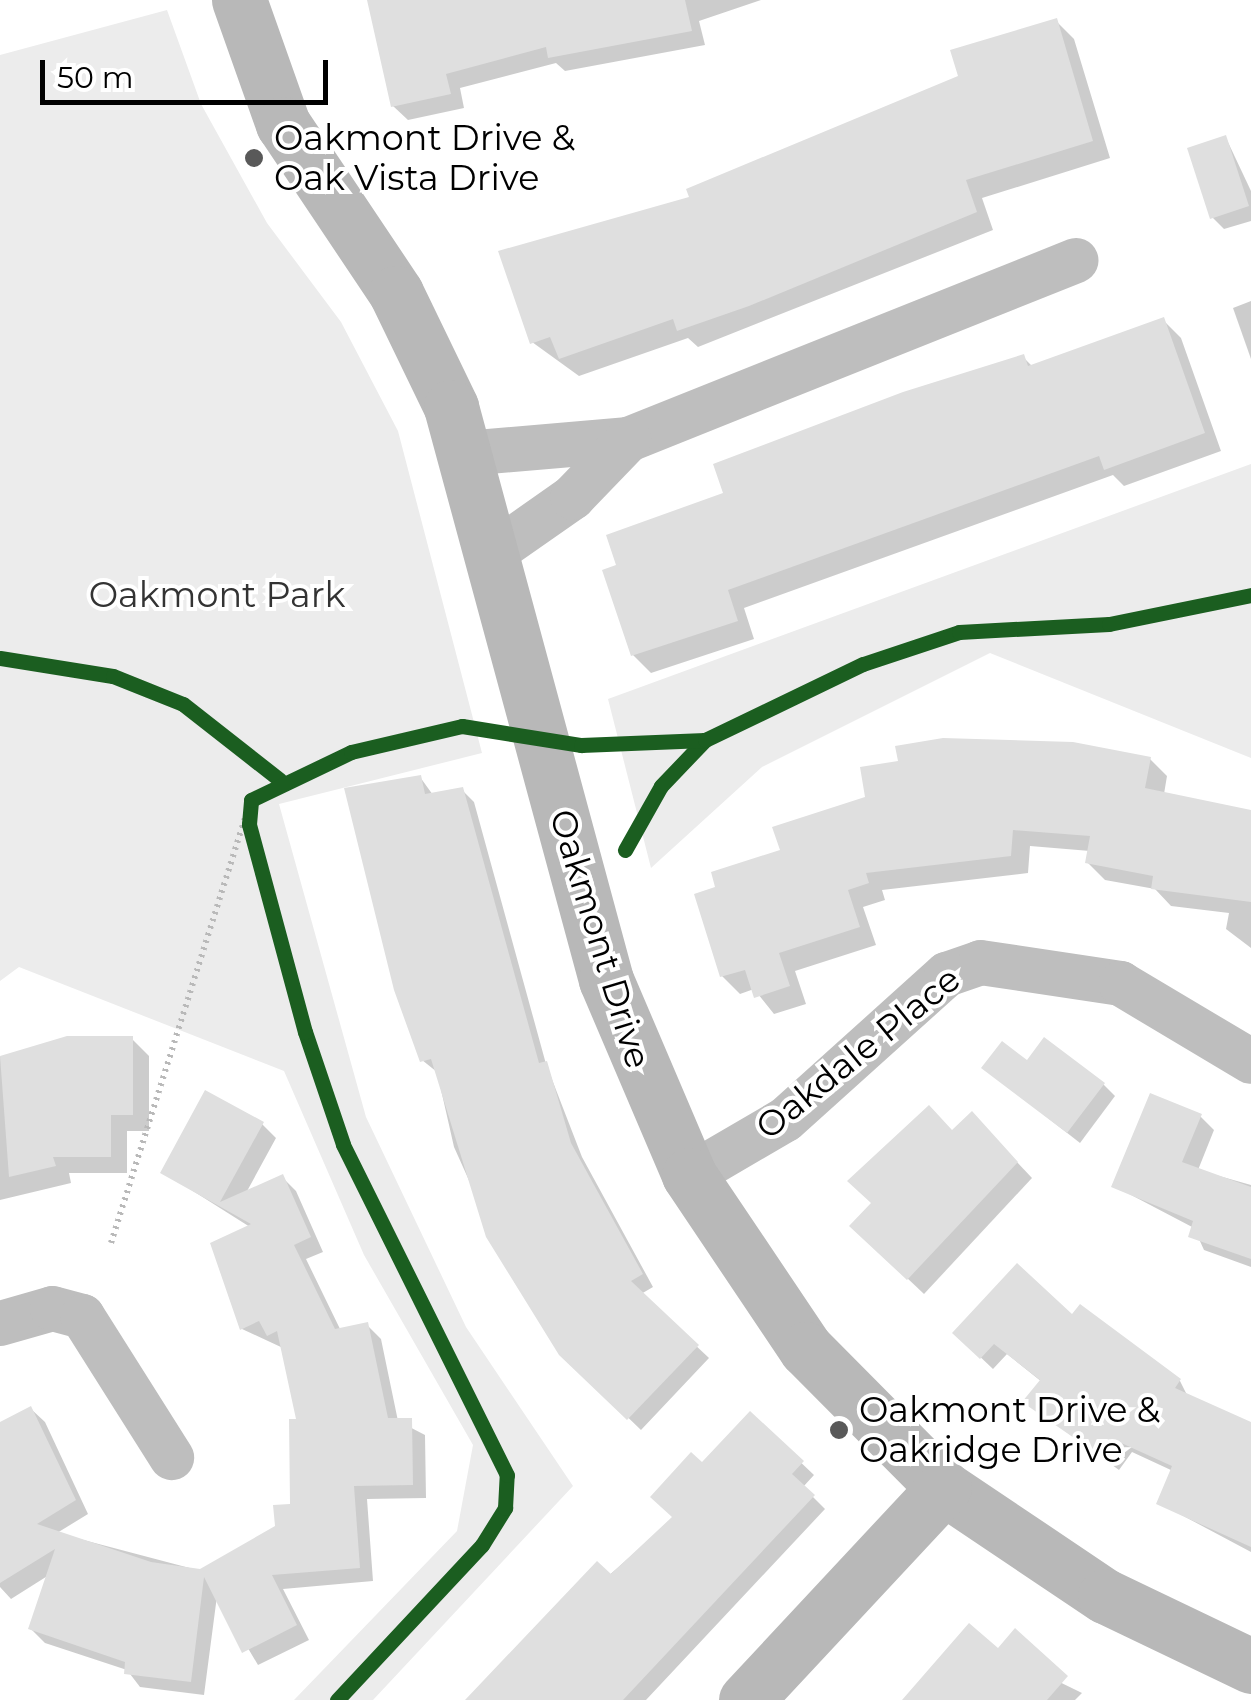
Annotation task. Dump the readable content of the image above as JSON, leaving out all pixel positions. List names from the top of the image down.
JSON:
{
  "streets": {
    "street": ["Oakmont Drive", "Oakdale Place"]
  },
  "crossings": [
    ["Oakmont Drive", "Oakdale Place"]
  ],
  "parks": ["Oakmont Park"],
  "places": ["Oakmont Drive & Oak Vista Drive", "Oakmont Drive & Oakridge Drive"],
  "scale_bar": "50 m"
}
